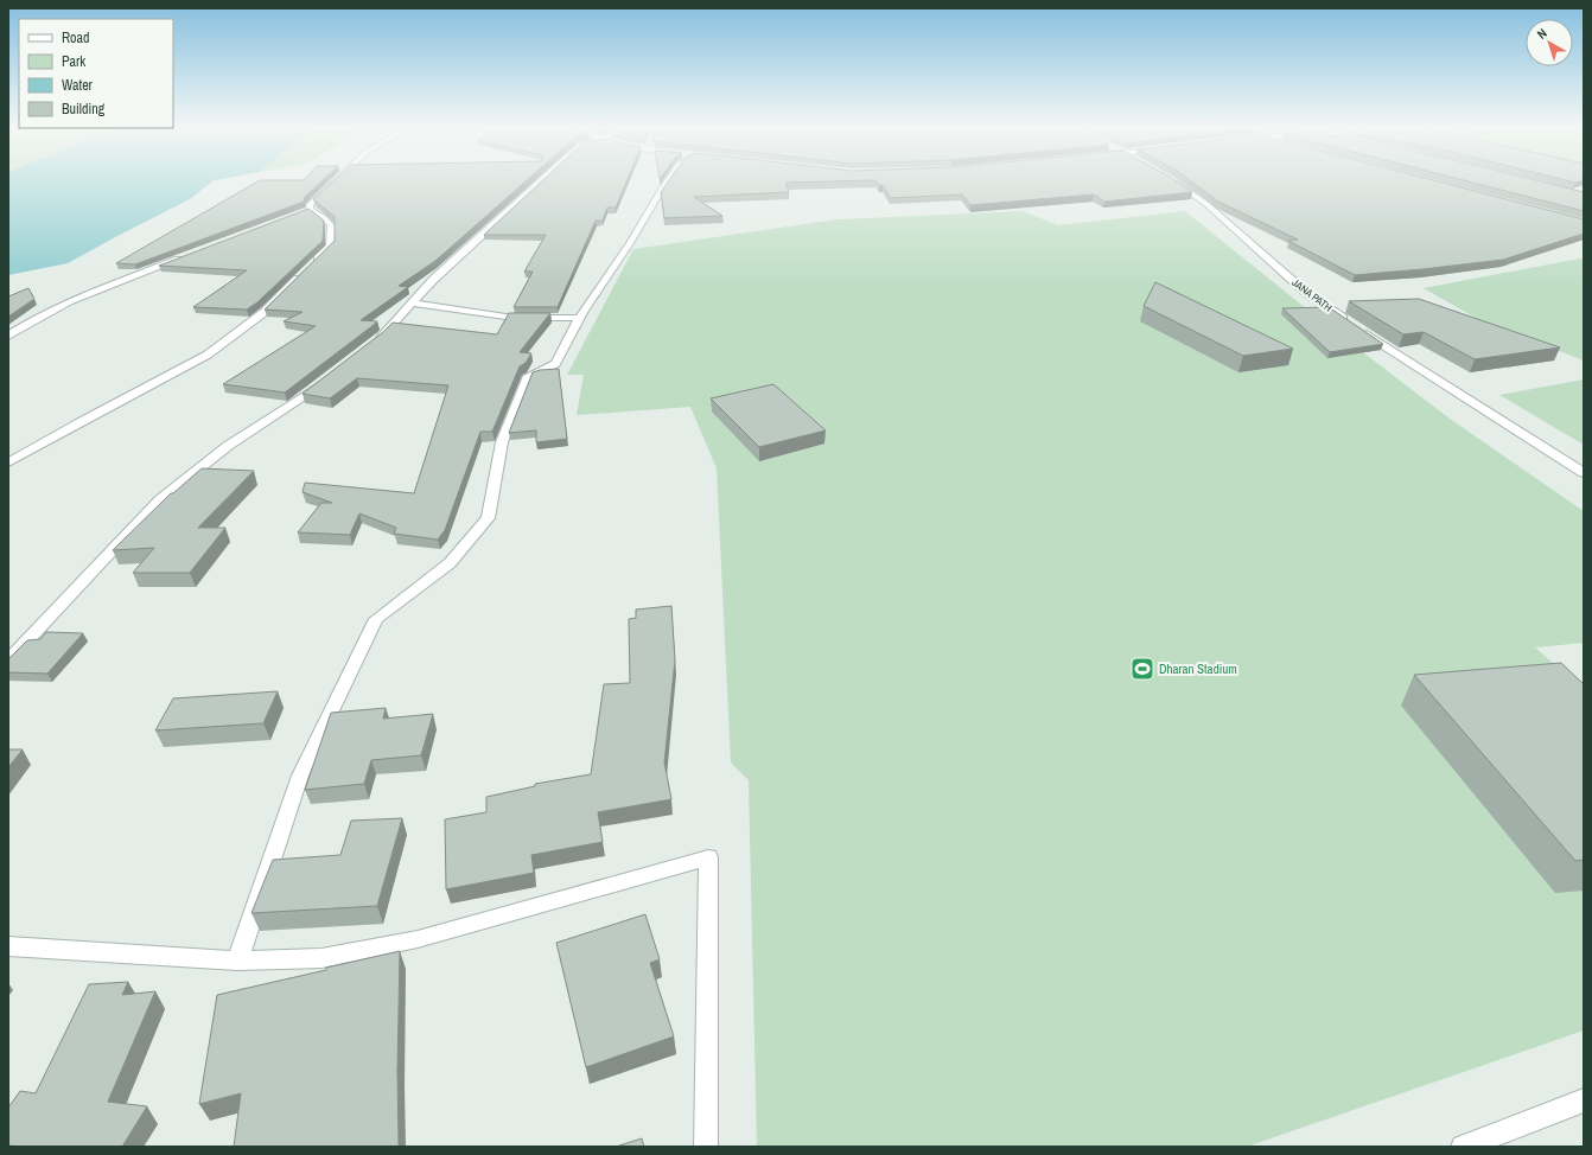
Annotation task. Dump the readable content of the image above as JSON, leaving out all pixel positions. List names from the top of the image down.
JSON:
{
  "streets": {
    "street": ["JANA PATH"]
  },
  "places": {
    "sports": ["Dharan Stadium"]
  },
  "legend": [
    "Road",
    "Park",
    "Water",
    "Building"
  ],
  "north": "top left"
}
